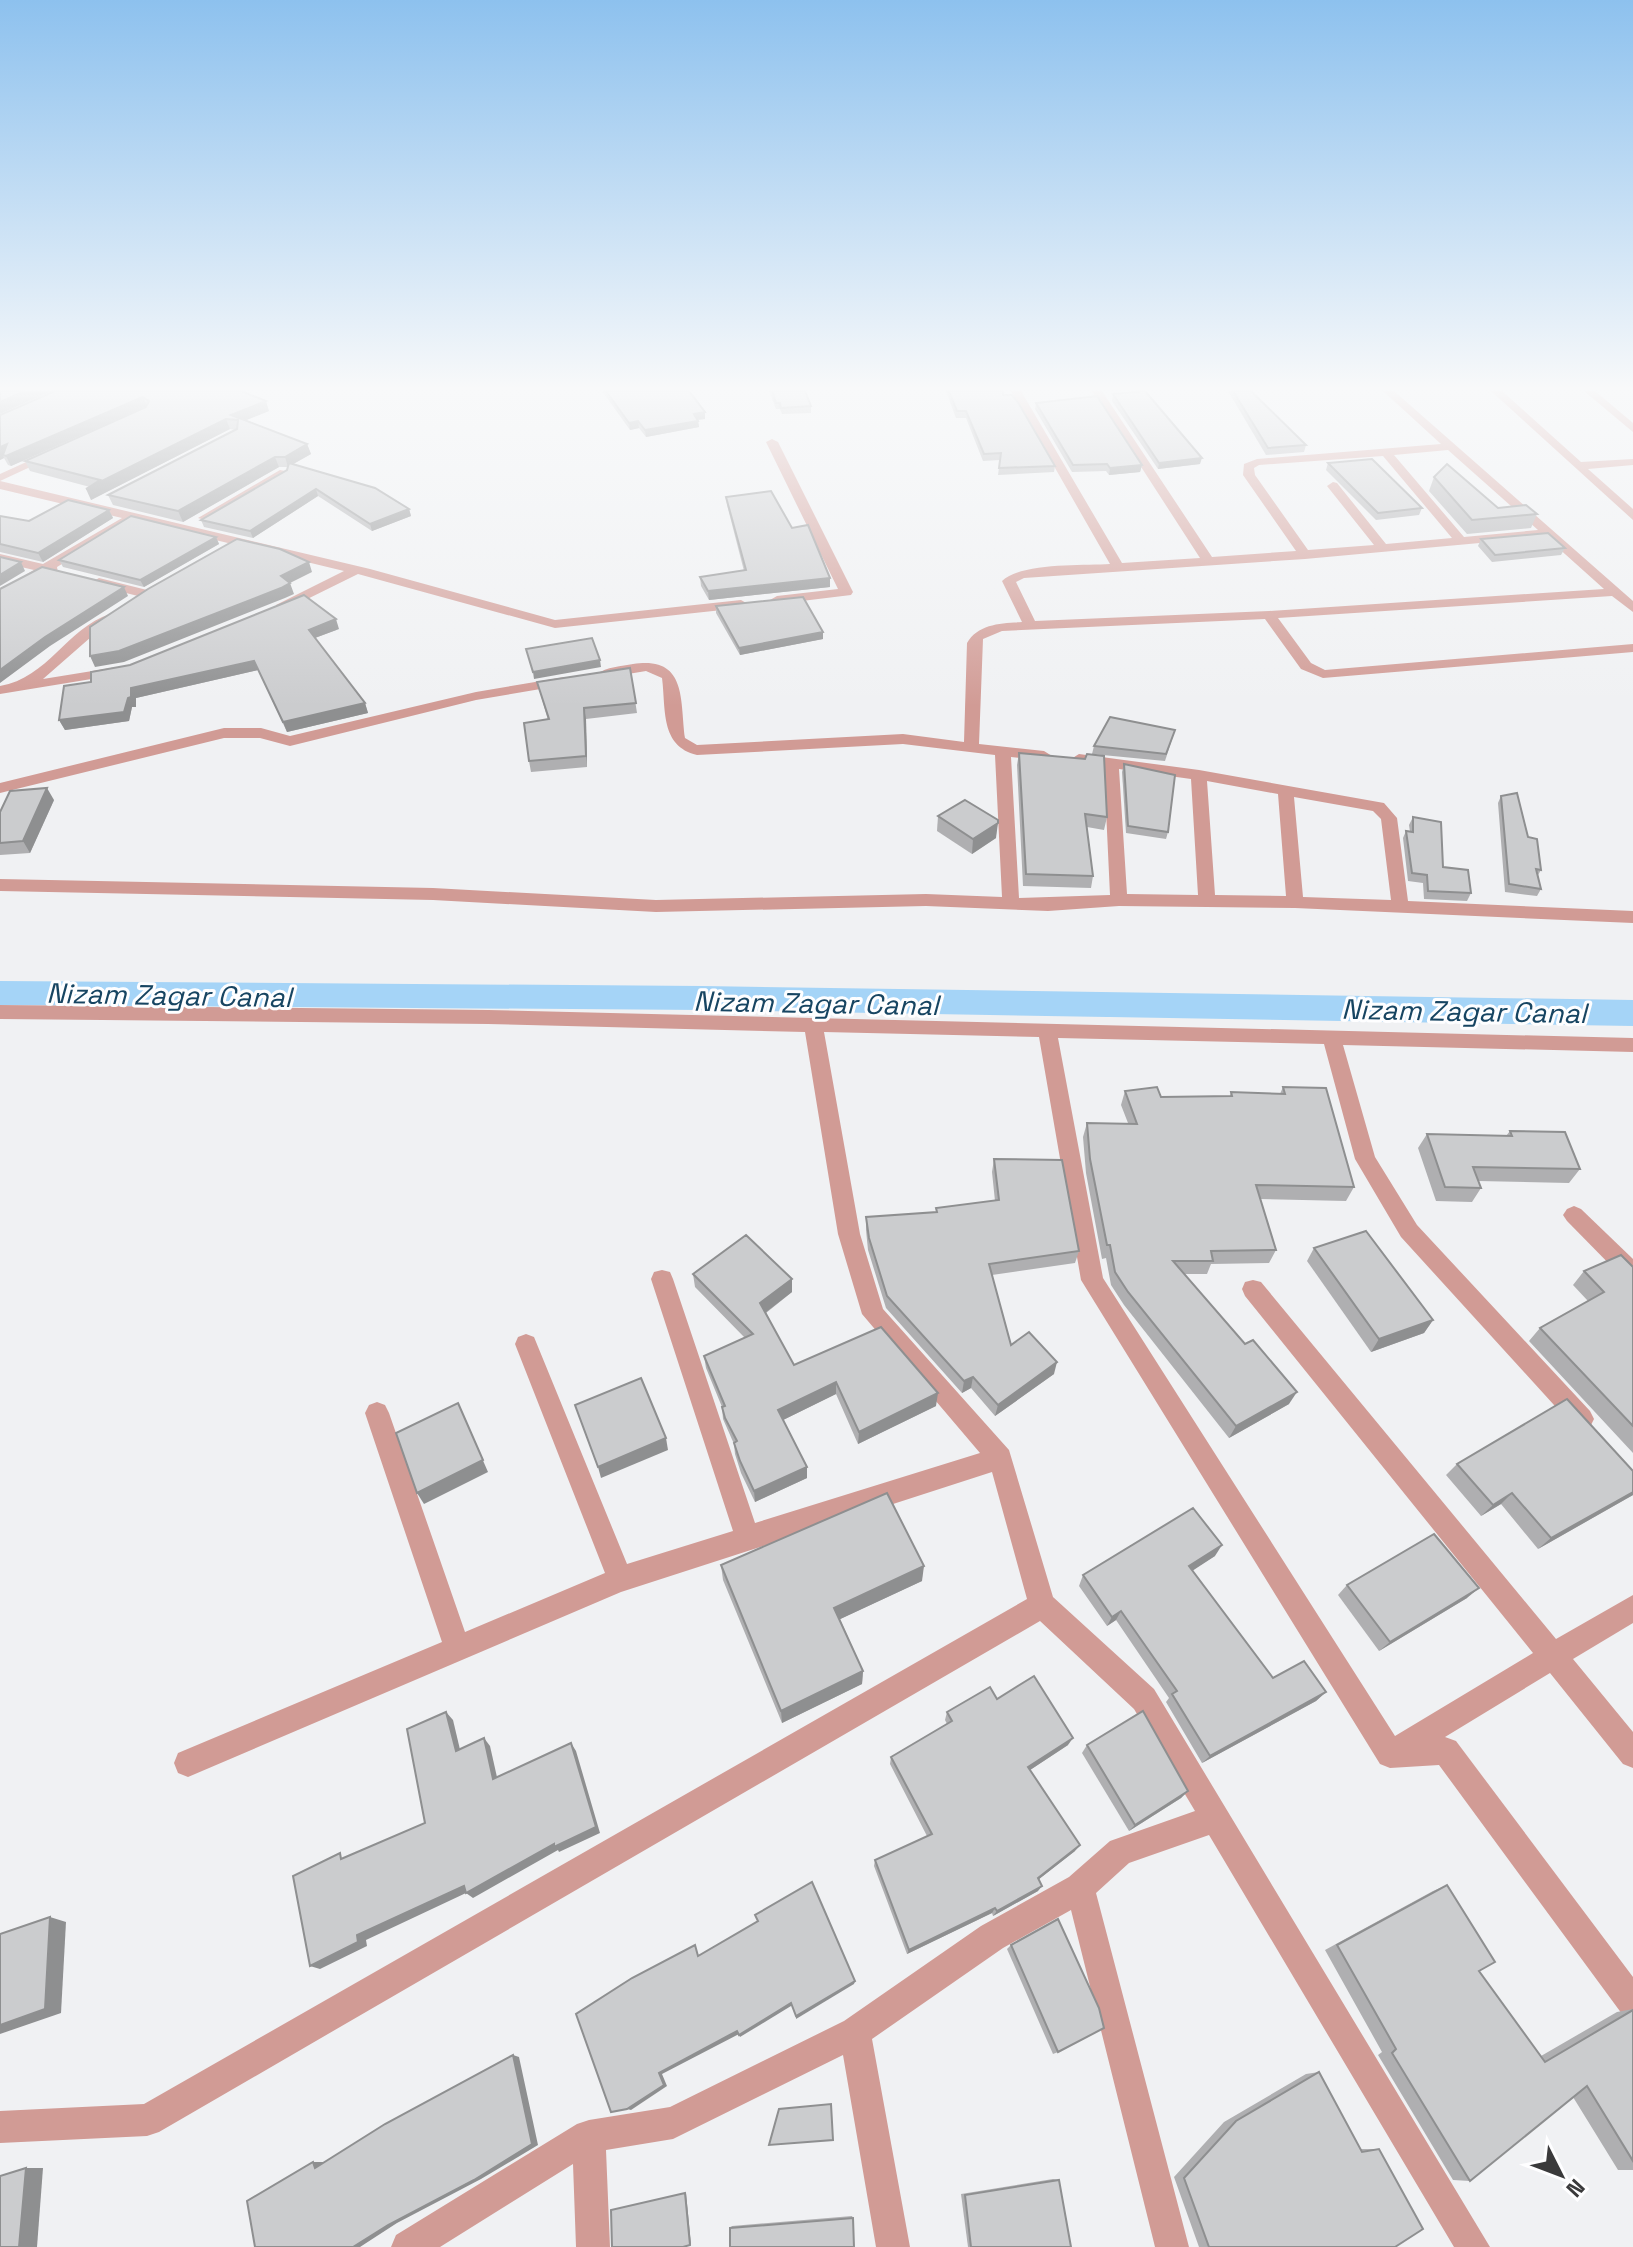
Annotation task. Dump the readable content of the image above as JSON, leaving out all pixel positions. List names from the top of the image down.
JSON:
{
  "water": ["Nizam Zagar Canal"],
  "north": "bottom right"
}
